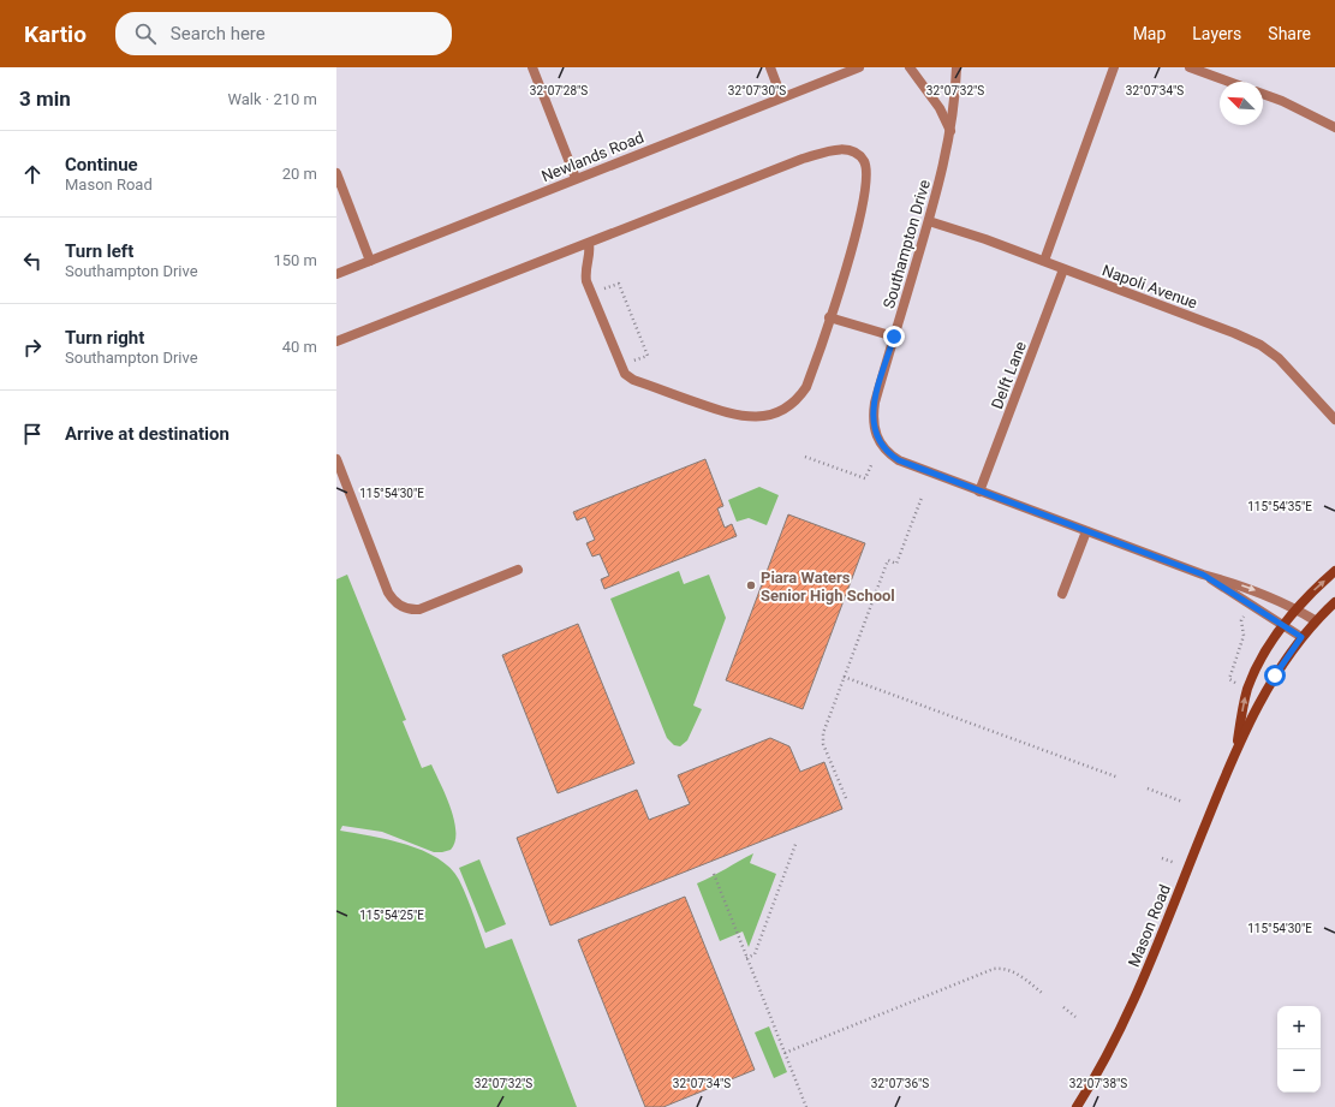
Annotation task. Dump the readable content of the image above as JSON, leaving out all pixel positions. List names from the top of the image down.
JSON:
{
  "streets": {
    "street": [
      "Newlands Road",
      "Southampton Drive",
      "Napoli Avenue",
      "Delft Lane",
      "Mason Road"
    ]
  },
  "crossings": [
    ["Southampton Drive", "Napoli Avenue"],
    ["Southampton Drive", "Delft Lane"],
    ["Southampton Drive", "Mason Road"],
    ["Napoli Avenue", "Delft Lane"]
  ],
  "places": ["Piara Waters Senior High School"],
  "north": "top left",
  "page": {
    "header": "Kartio",
    "search": "Search here",
    "nav": ["Map", "Layers", "Share"],
    "heading": ["3 min", "Walk · 210 m"],
    "list": [
      ["Continue", "Mason Road", "20 m"],
      ["Turn left", "Southampton Drive", "150 m"],
      ["Turn right", "Southampton Drive", "40 m"],
      "Arrive at destination"
    ],
    "map_buttons": ["+", "−"]
  },
  "coordinates": [
    "32°07'28\"S",
    "32°07'30\"S",
    "32°07'32\"S",
    "32°07'34\"S",
    "115°54'30\"E",
    "115°54'35\"E",
    "115°54'25\"E",
    "32°07'36\"S",
    "32°07'38\"S"
  ]
}
